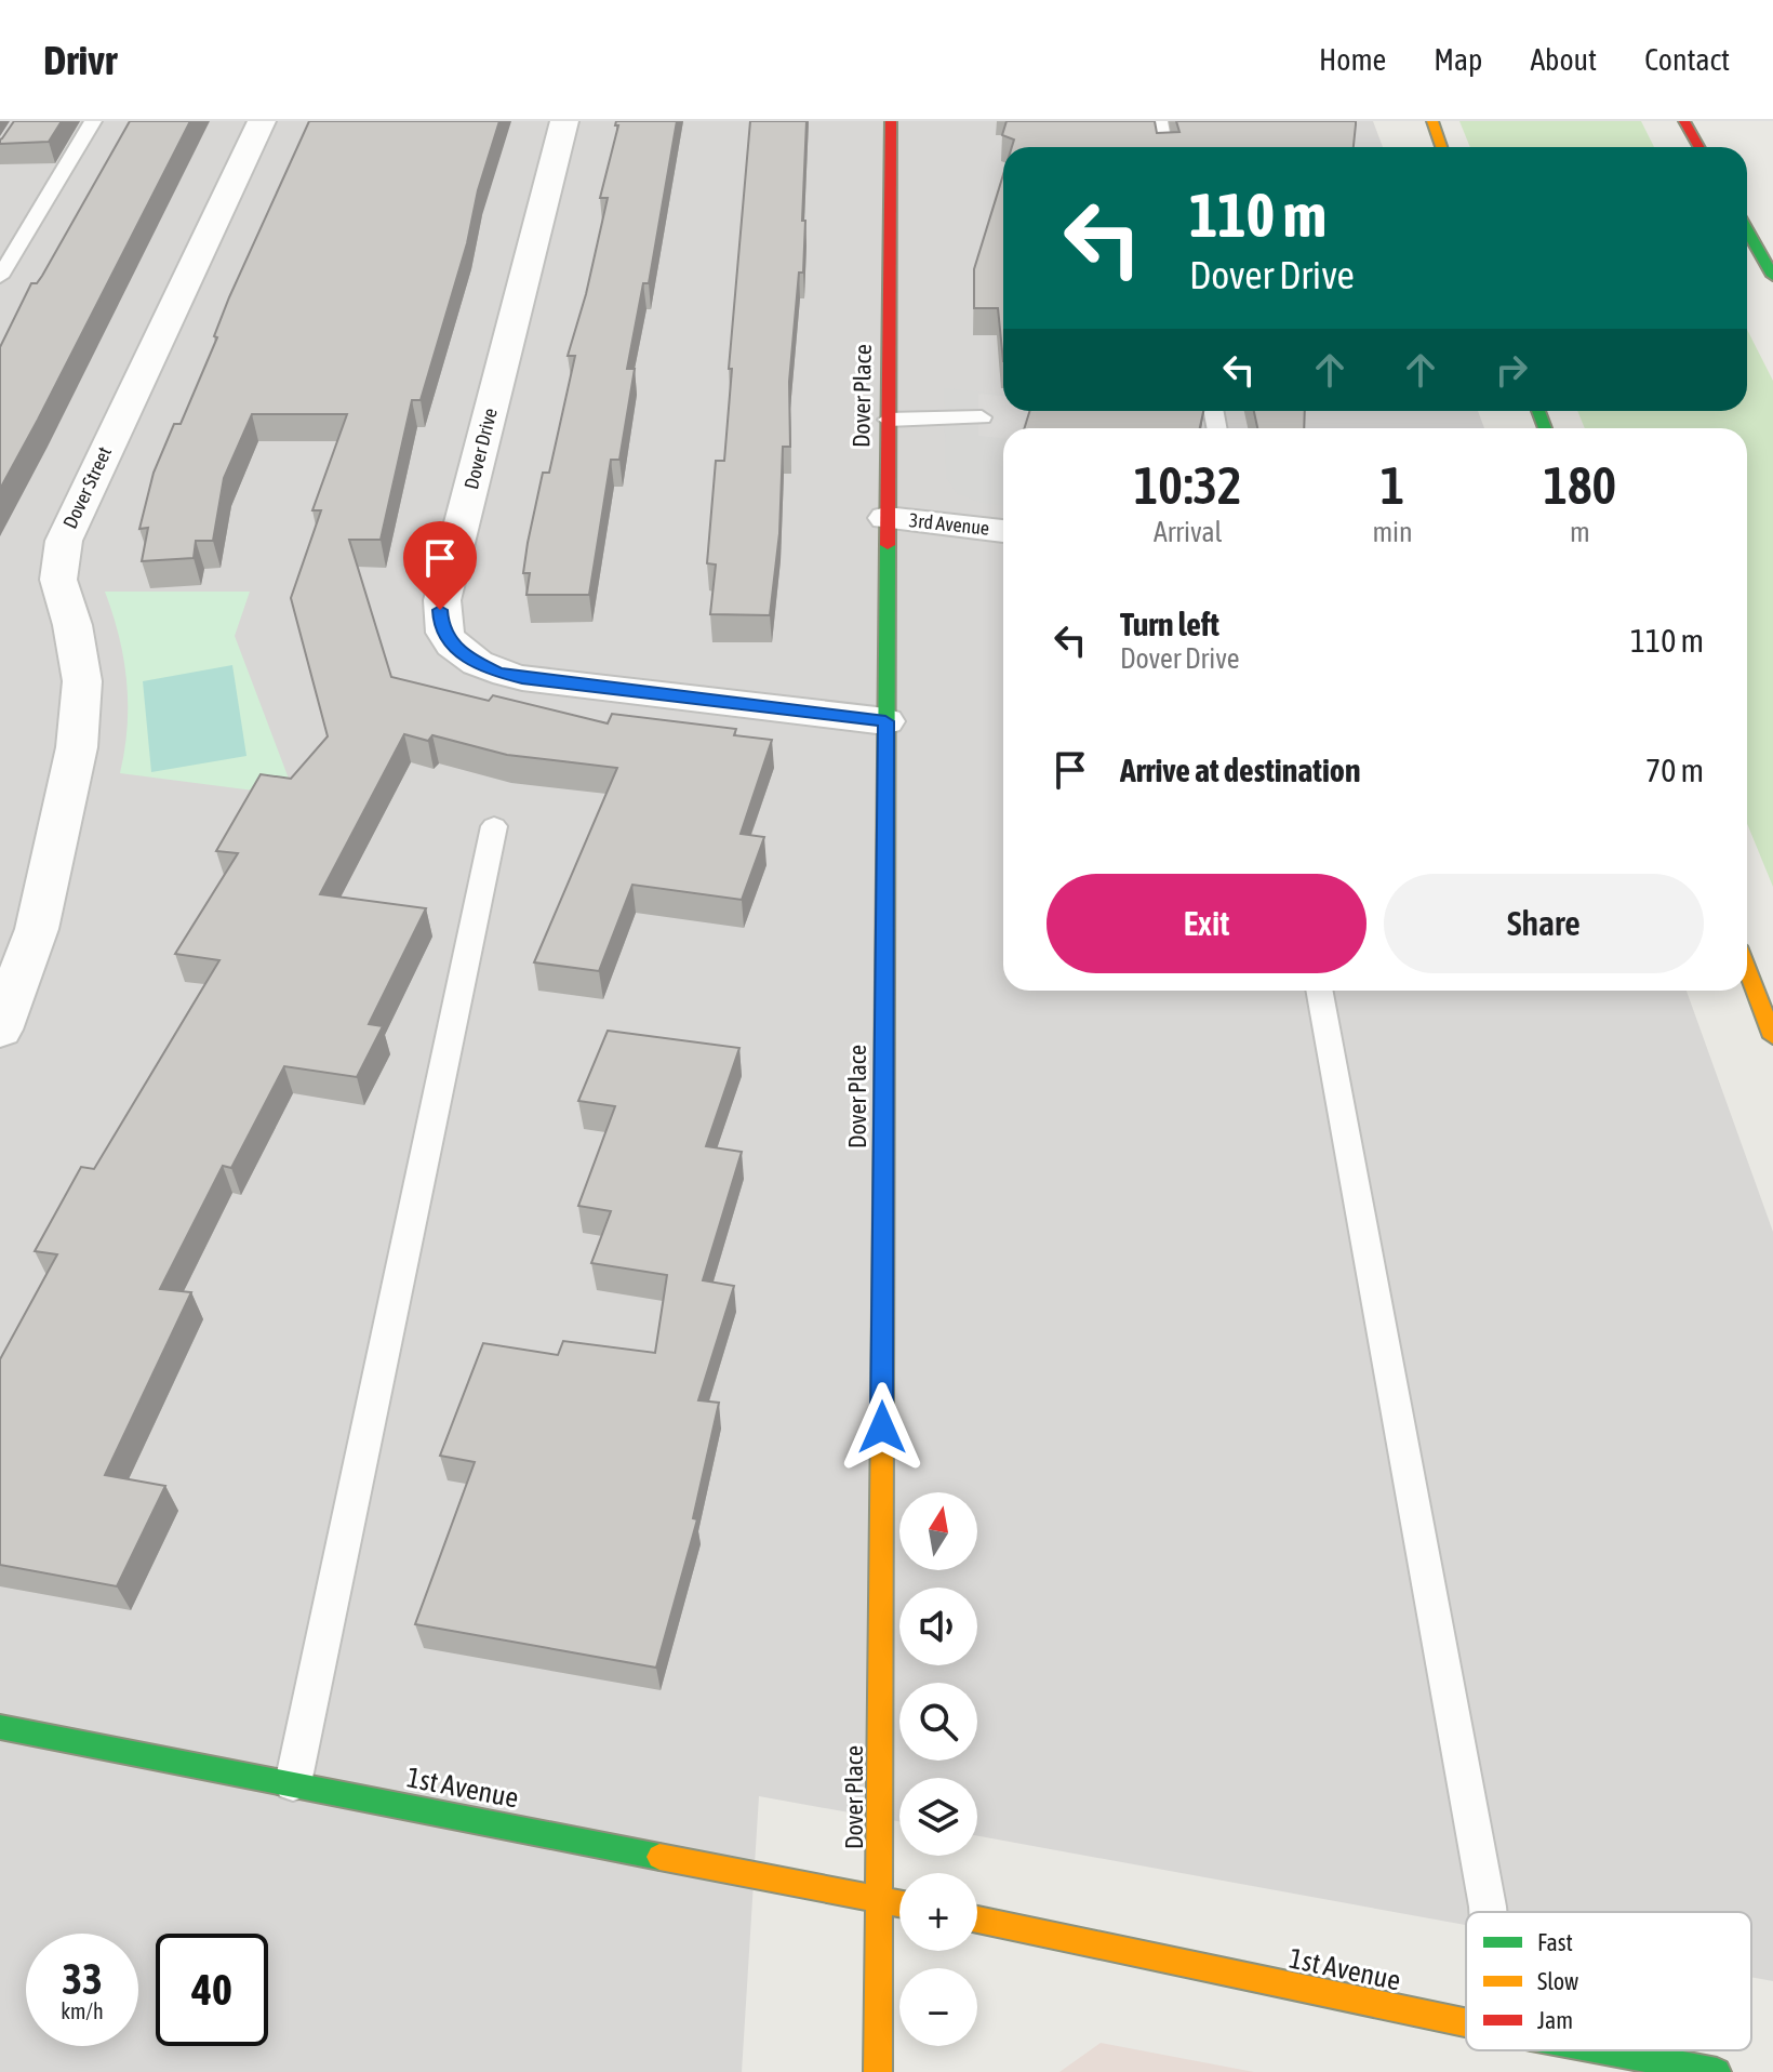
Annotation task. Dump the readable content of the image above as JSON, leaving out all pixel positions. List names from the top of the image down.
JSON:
{
  "streets": {
    "main road": ["Dover Place", "1st Avenue"],
    "street": ["Dover Drive", "Dover Street", "3rd Avenue"]
  },
  "crossings": [
    ["Dover Place", "Dover Drive"],
    ["Dover Place", "3rd Avenue"],
    ["Dover Place", "1st Avenue"]
  ],
  "legend": ["Fast", "Slow", "Jam"],
  "north": "top",
  "page": {
    "header": "Drivr",
    "nav": [
      "Home",
      "Map",
      "About",
      "Contact"
    ],
    "turn": ["110 m", "Dover Drive"],
    "eta": [
      "10:32",
      "Arrival",
      "1",
      "min",
      "180",
      "m"
    ],
    "list": [
      {
        "name": "Turn left",
        "note": "Dover Drive",
        "value": "110 m"
      },
      {
        "name": "Arrive at destination",
        "value": "70 m"
      }
    ],
    "buttons": ["Exit", "Share"],
    "map_buttons": ["+", "−"],
    "speed": "33 km/h",
    "limit": "40"
  }
}
